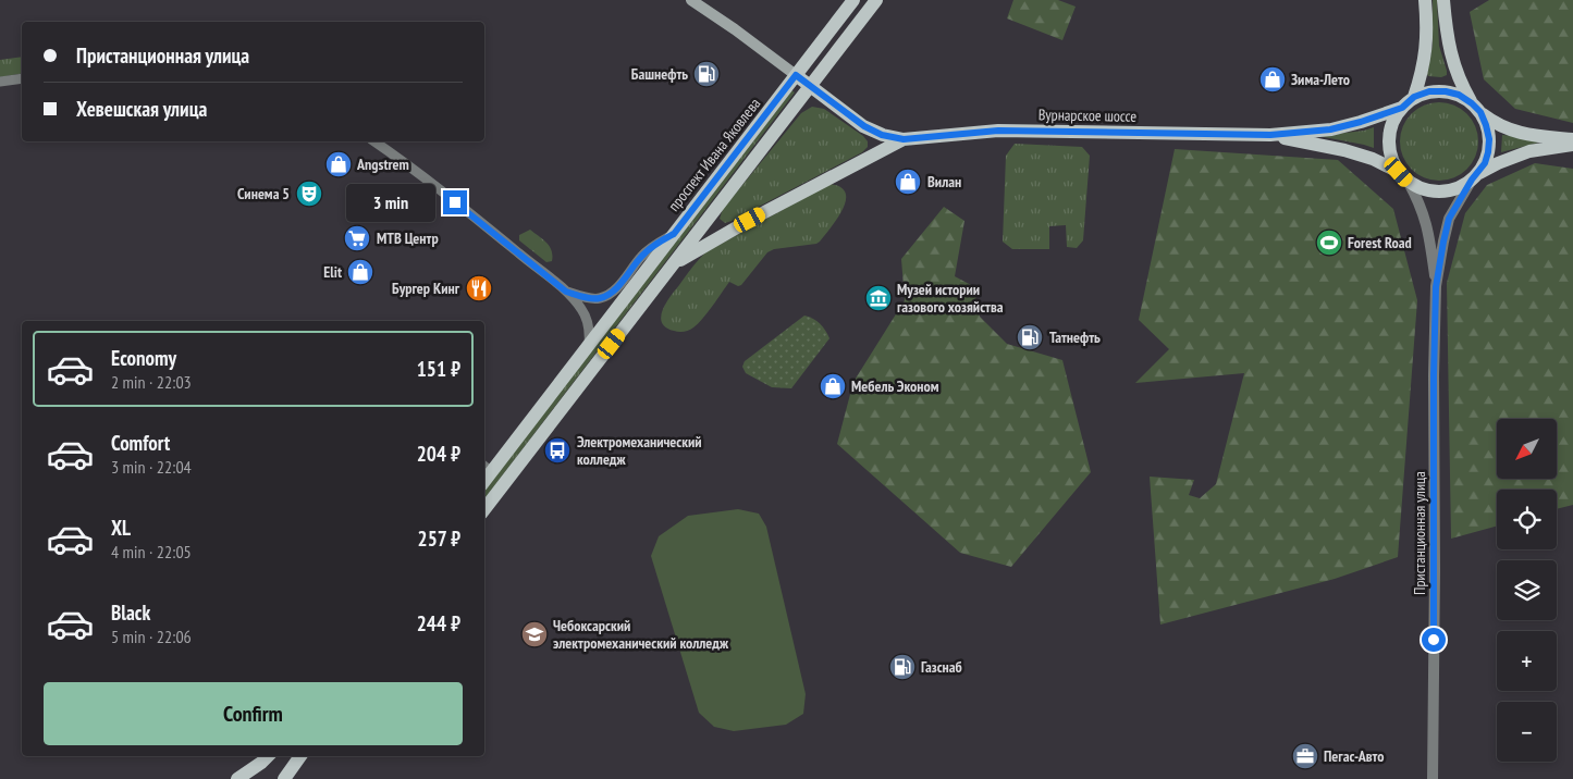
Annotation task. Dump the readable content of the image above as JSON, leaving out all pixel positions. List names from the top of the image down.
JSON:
{
  "streets": {
    "main road": ["Вурнарское шоссе", "проспект Ивана Яковлева"],
    "street": ["Пристанционная улица"]
  },
  "crossings": [
    ["Вурнарское шоссе", "Пристанционная улица"]
  ],
  "places": {
    "fuel station": ["Башнефть", "Татнефть", "Газснаб"],
    "shop": [
      "Зима-Лето",
      "Angstrem",
      "Вилан",
      "Elit",
      "Мебель Эконом"
    ],
    "theatre": ["Синема 5"],
    "supermarket": ["МТВ Центр"],
    "sports": ["Forest Road"],
    "restaurant": ["Бургер Кинг"],
    "museum": ["Музей истории газового хозяйства"],
    "bus stop": ["Электромеханический колледж"],
    "school or university": ["Чебоксарский электромеханический колледж"],
    "office": ["Пегас-Авто"]
  },
  "north": "bottom left",
  "page": {
    "banner": ["Пристанционная улица", "Хевешская улица"],
    "bubble": "3 min",
    "list": [
      {
        "name": "Economy",
        "note": "2 min · 22:03",
        "value": "151 ₽"
      },
      {
        "name": "Comfort",
        "note": "3 min · 22:04",
        "value": "204 ₽"
      },
      {
        "name": "XL",
        "note": "4 min · 22:05",
        "value": "257 ₽"
      },
      {
        "name": "Black",
        "note": "5 min · 22:06",
        "value": "244 ₽"
      }
    ],
    "map_buttons": ["+", "−"],
    "buttons": "Confirm"
  }
}
